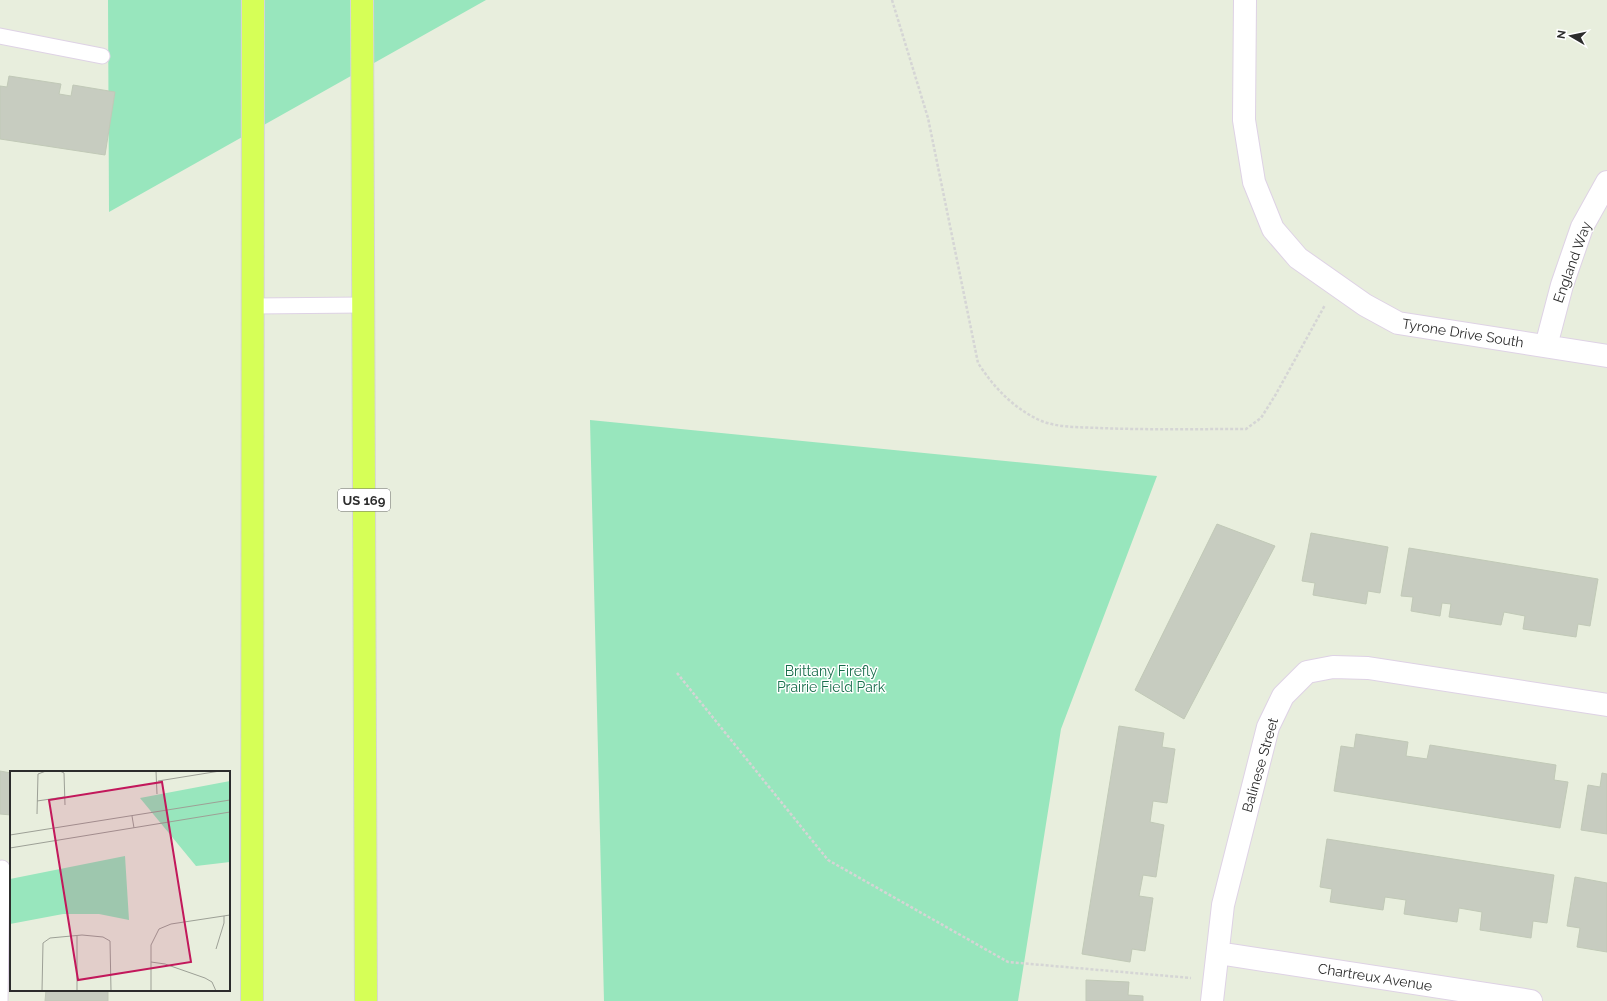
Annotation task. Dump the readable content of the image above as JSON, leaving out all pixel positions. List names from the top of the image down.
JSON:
{
  "streets": {
    "highway": ["US 169"],
    "street": [
      "England Way",
      "Tyrone Drive South",
      "Balinese Street",
      "Chartreux Avenue"
    ]
  },
  "crossings": [
    ["England Way", "Tyrone Drive South"],
    ["Balinese Street", "Chartreux Avenue"]
  ],
  "parks": ["Brittany Firefly Prairie Field Park"],
  "north": "left"
}
